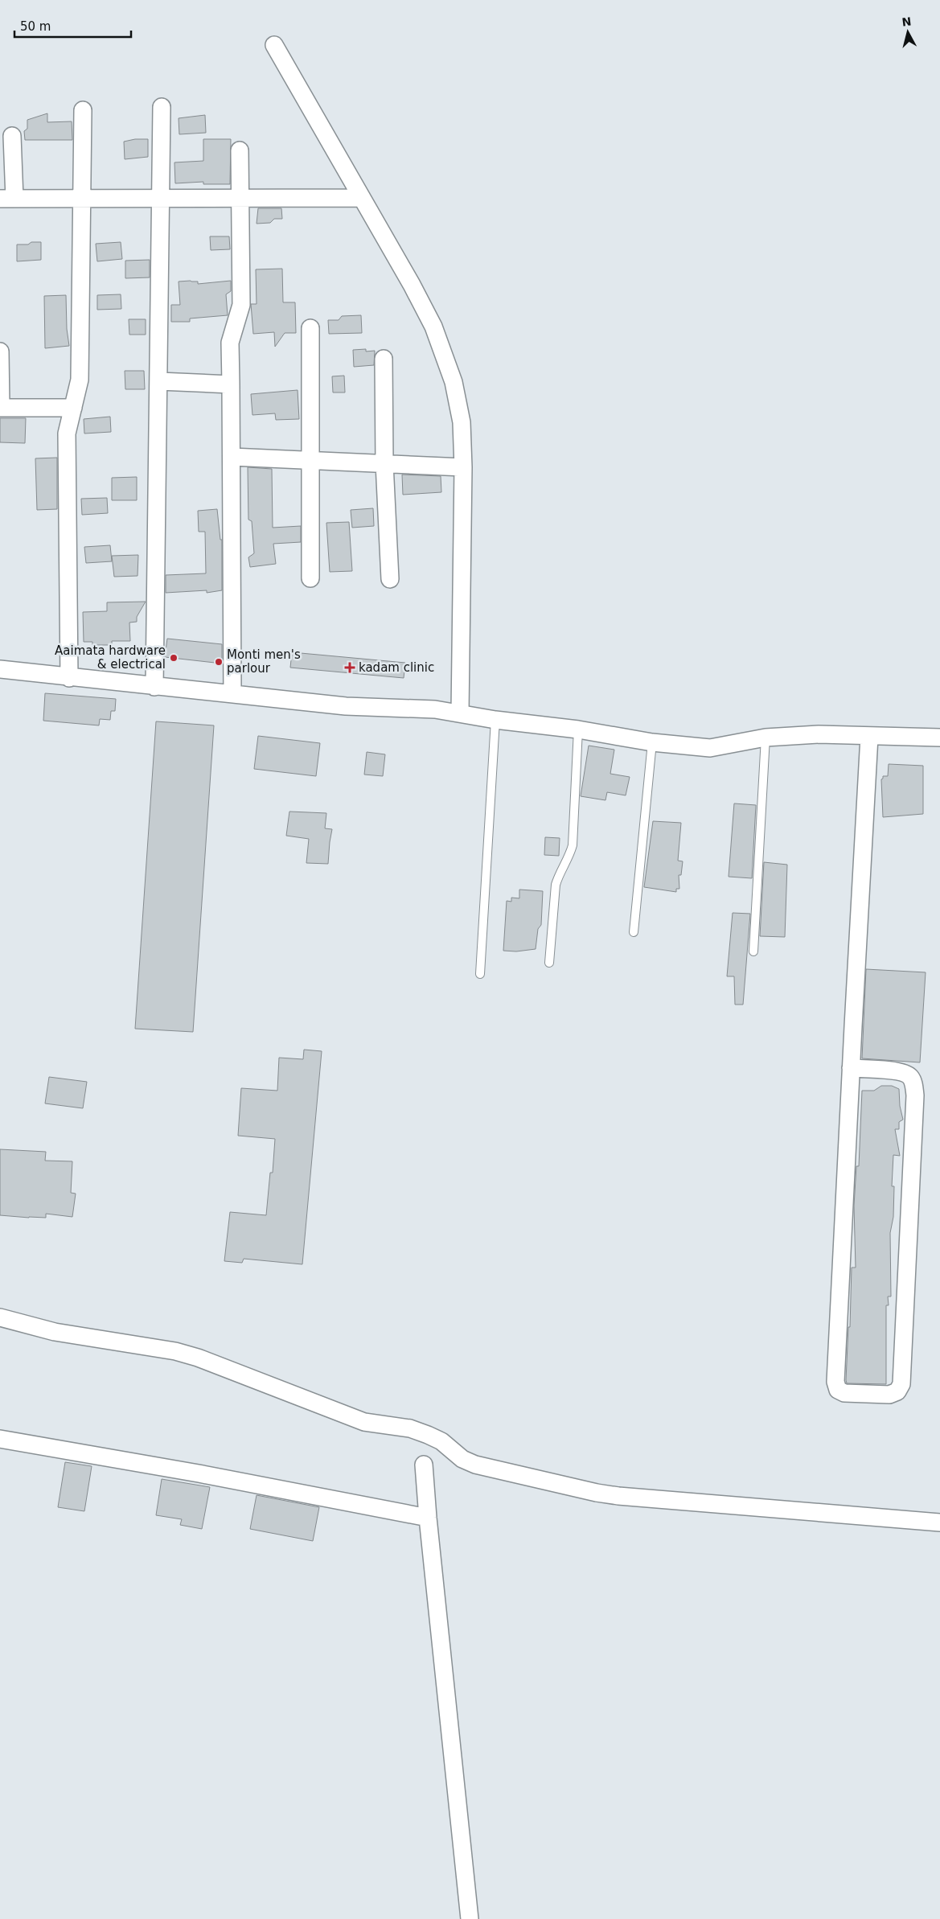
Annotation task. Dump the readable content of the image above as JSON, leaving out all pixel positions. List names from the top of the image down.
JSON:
{
  "places": {
    "other": ["Aaimata hardware & electrical", "Monti men's parlour"],
    "health": ["kadam clinic"]
  },
  "scale_bar": "50 m",
  "north": "top"
}
